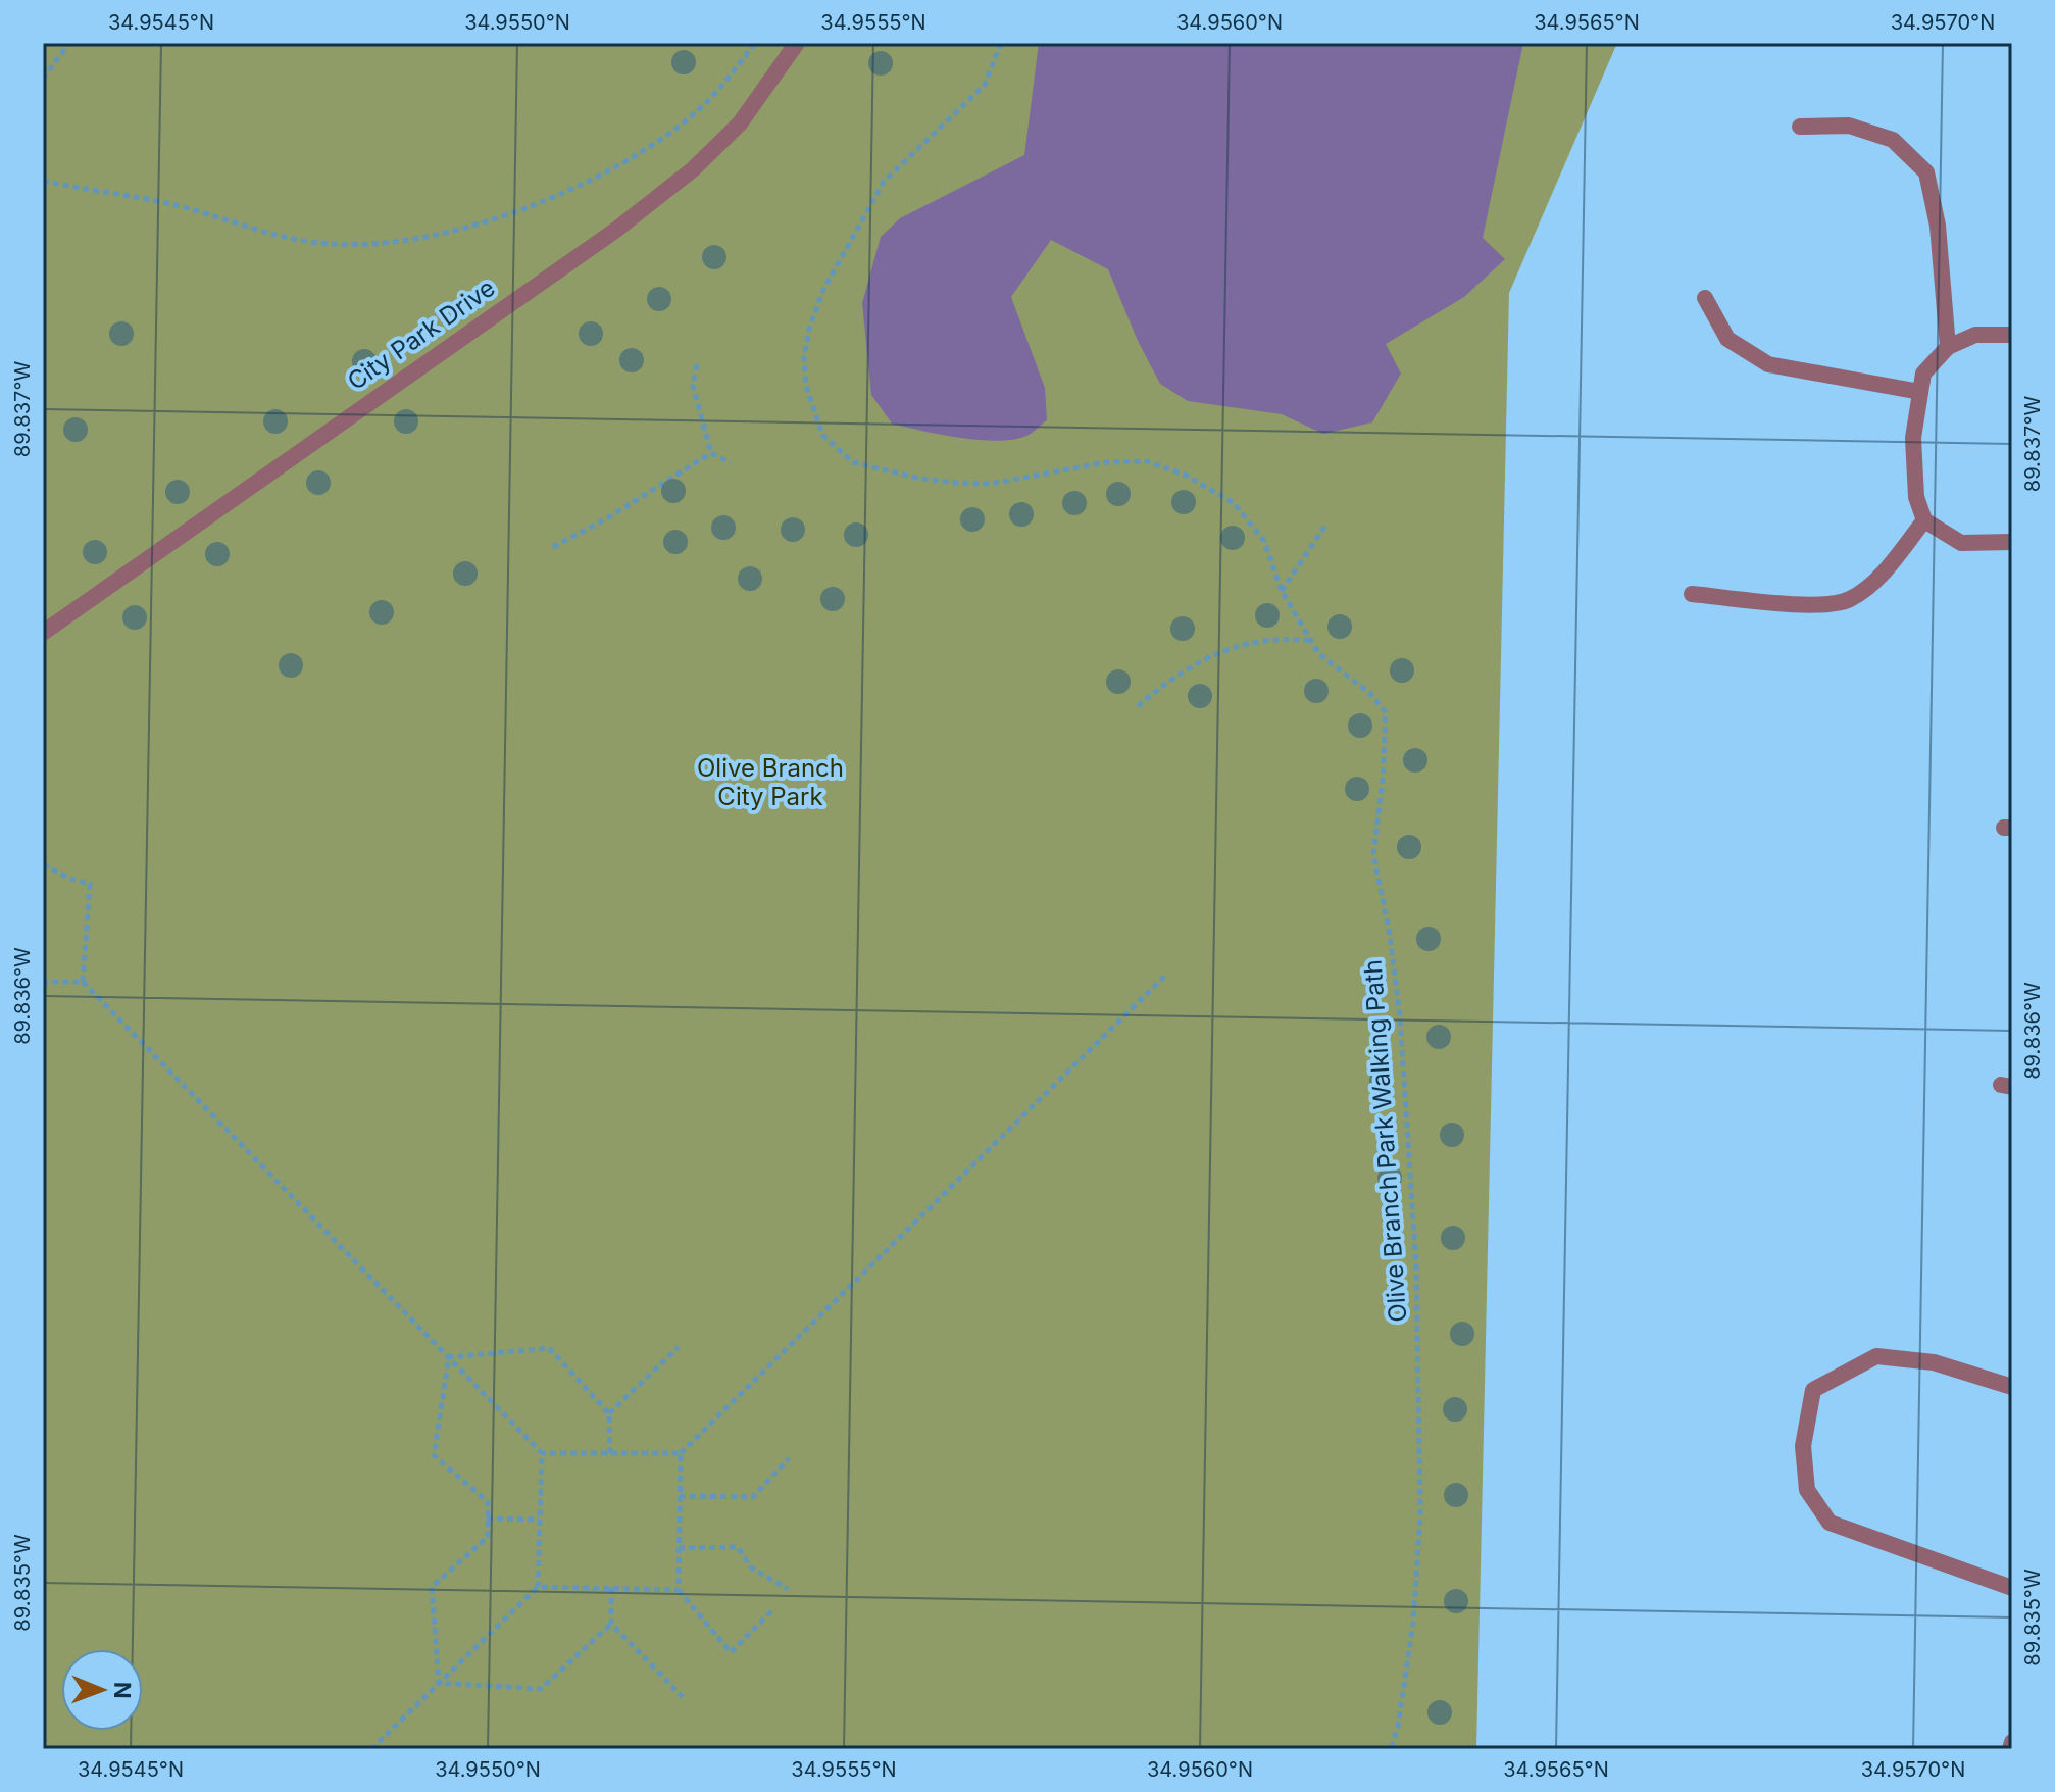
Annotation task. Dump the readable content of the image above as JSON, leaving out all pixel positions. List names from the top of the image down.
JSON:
{
  "streets": {
    "street": ["City Park Drive"],
    "path": ["Olive Branch Park Walking Path"]
  },
  "parks": ["Olive Branch City Park"],
  "north": "right",
  "coordinates": [
    "34.9545°N",
    "34.9550°N",
    "34.9555°N",
    "34.9560°N",
    "34.9565°N",
    "34.9570°N",
    "89.837°W",
    "89.836°W",
    "89.835°W"
  ]
}
